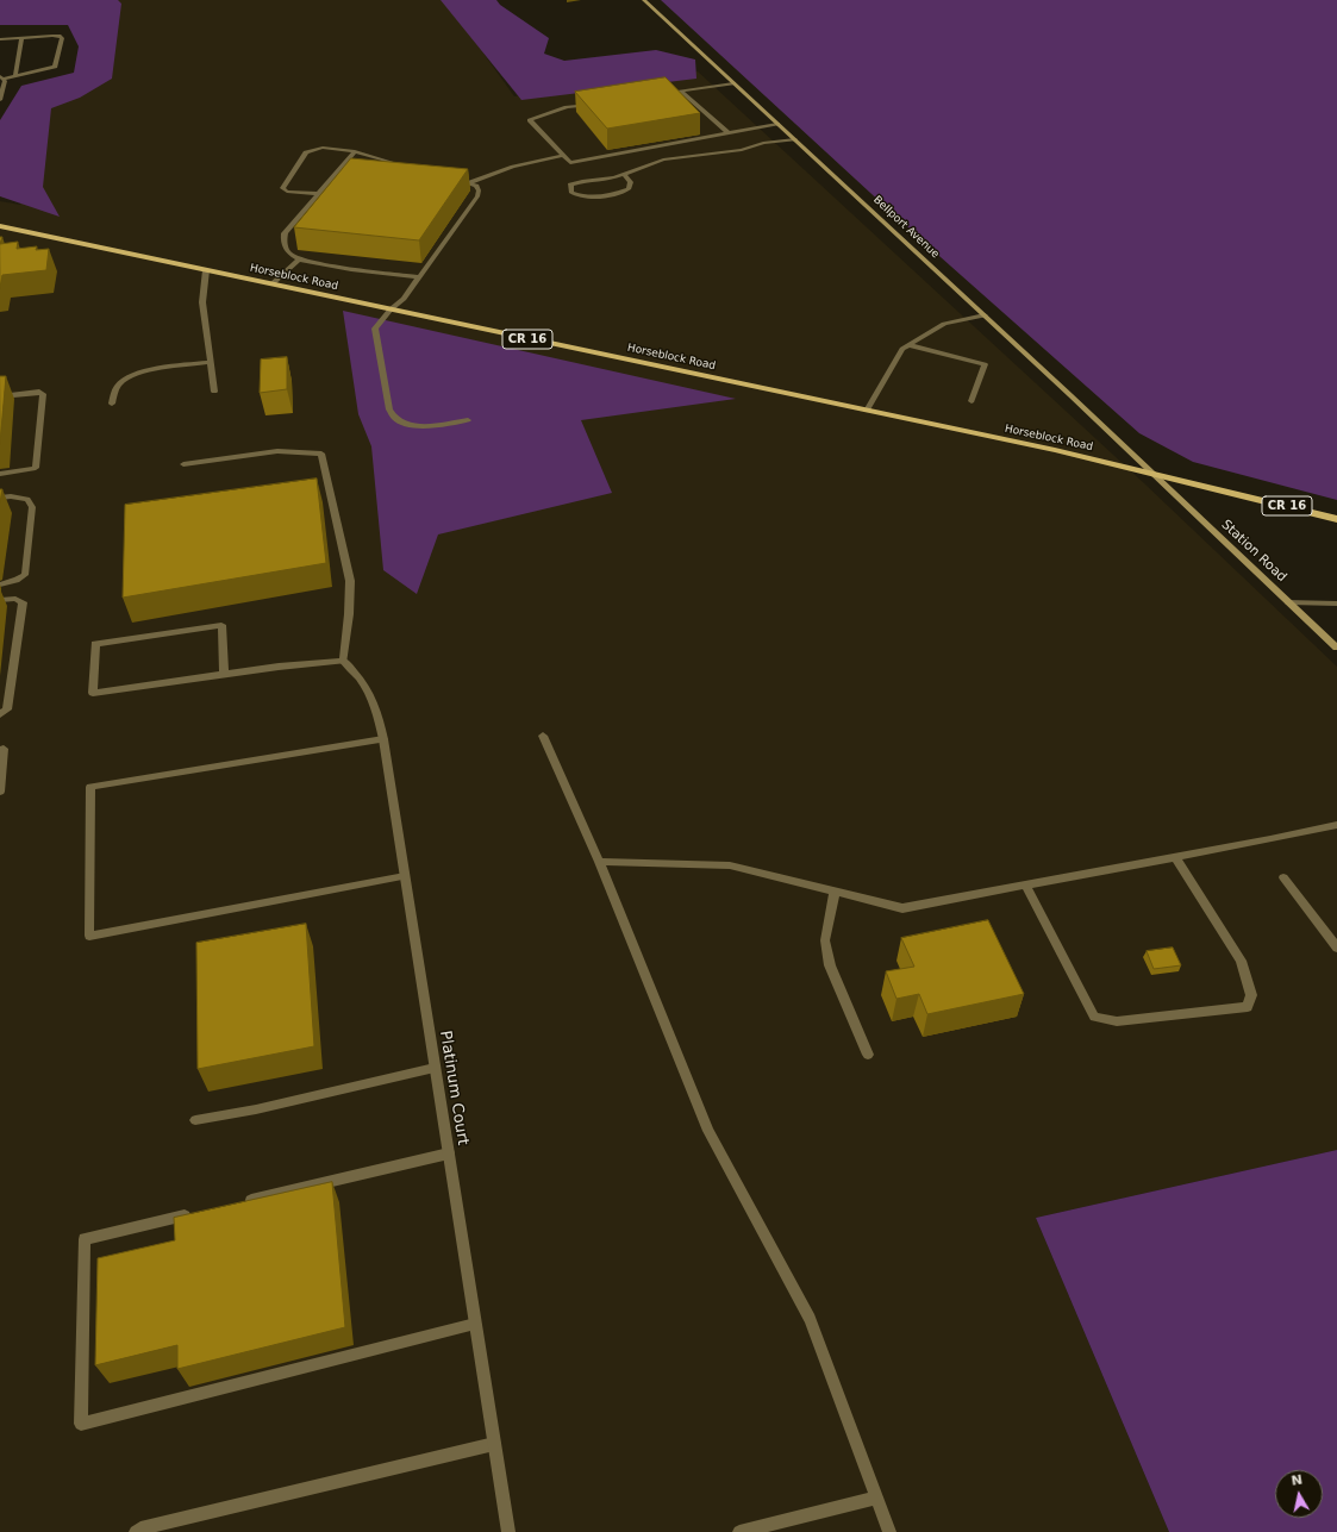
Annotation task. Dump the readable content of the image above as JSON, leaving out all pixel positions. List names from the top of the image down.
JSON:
{
  "streets": {
    "main road": [
      "Bellport Avenue",
      "Horseblock Road",
      "CR 16",
      "Station Road"
    ],
    "street": ["Platinum Court"]
  },
  "crossings": [
    ["Bellport Avenue", "Horseblock Road"],
    ["Bellport Avenue", "Station Road"],
    ["Horseblock Road", "Station Road"]
  ],
  "north": "top"
}
